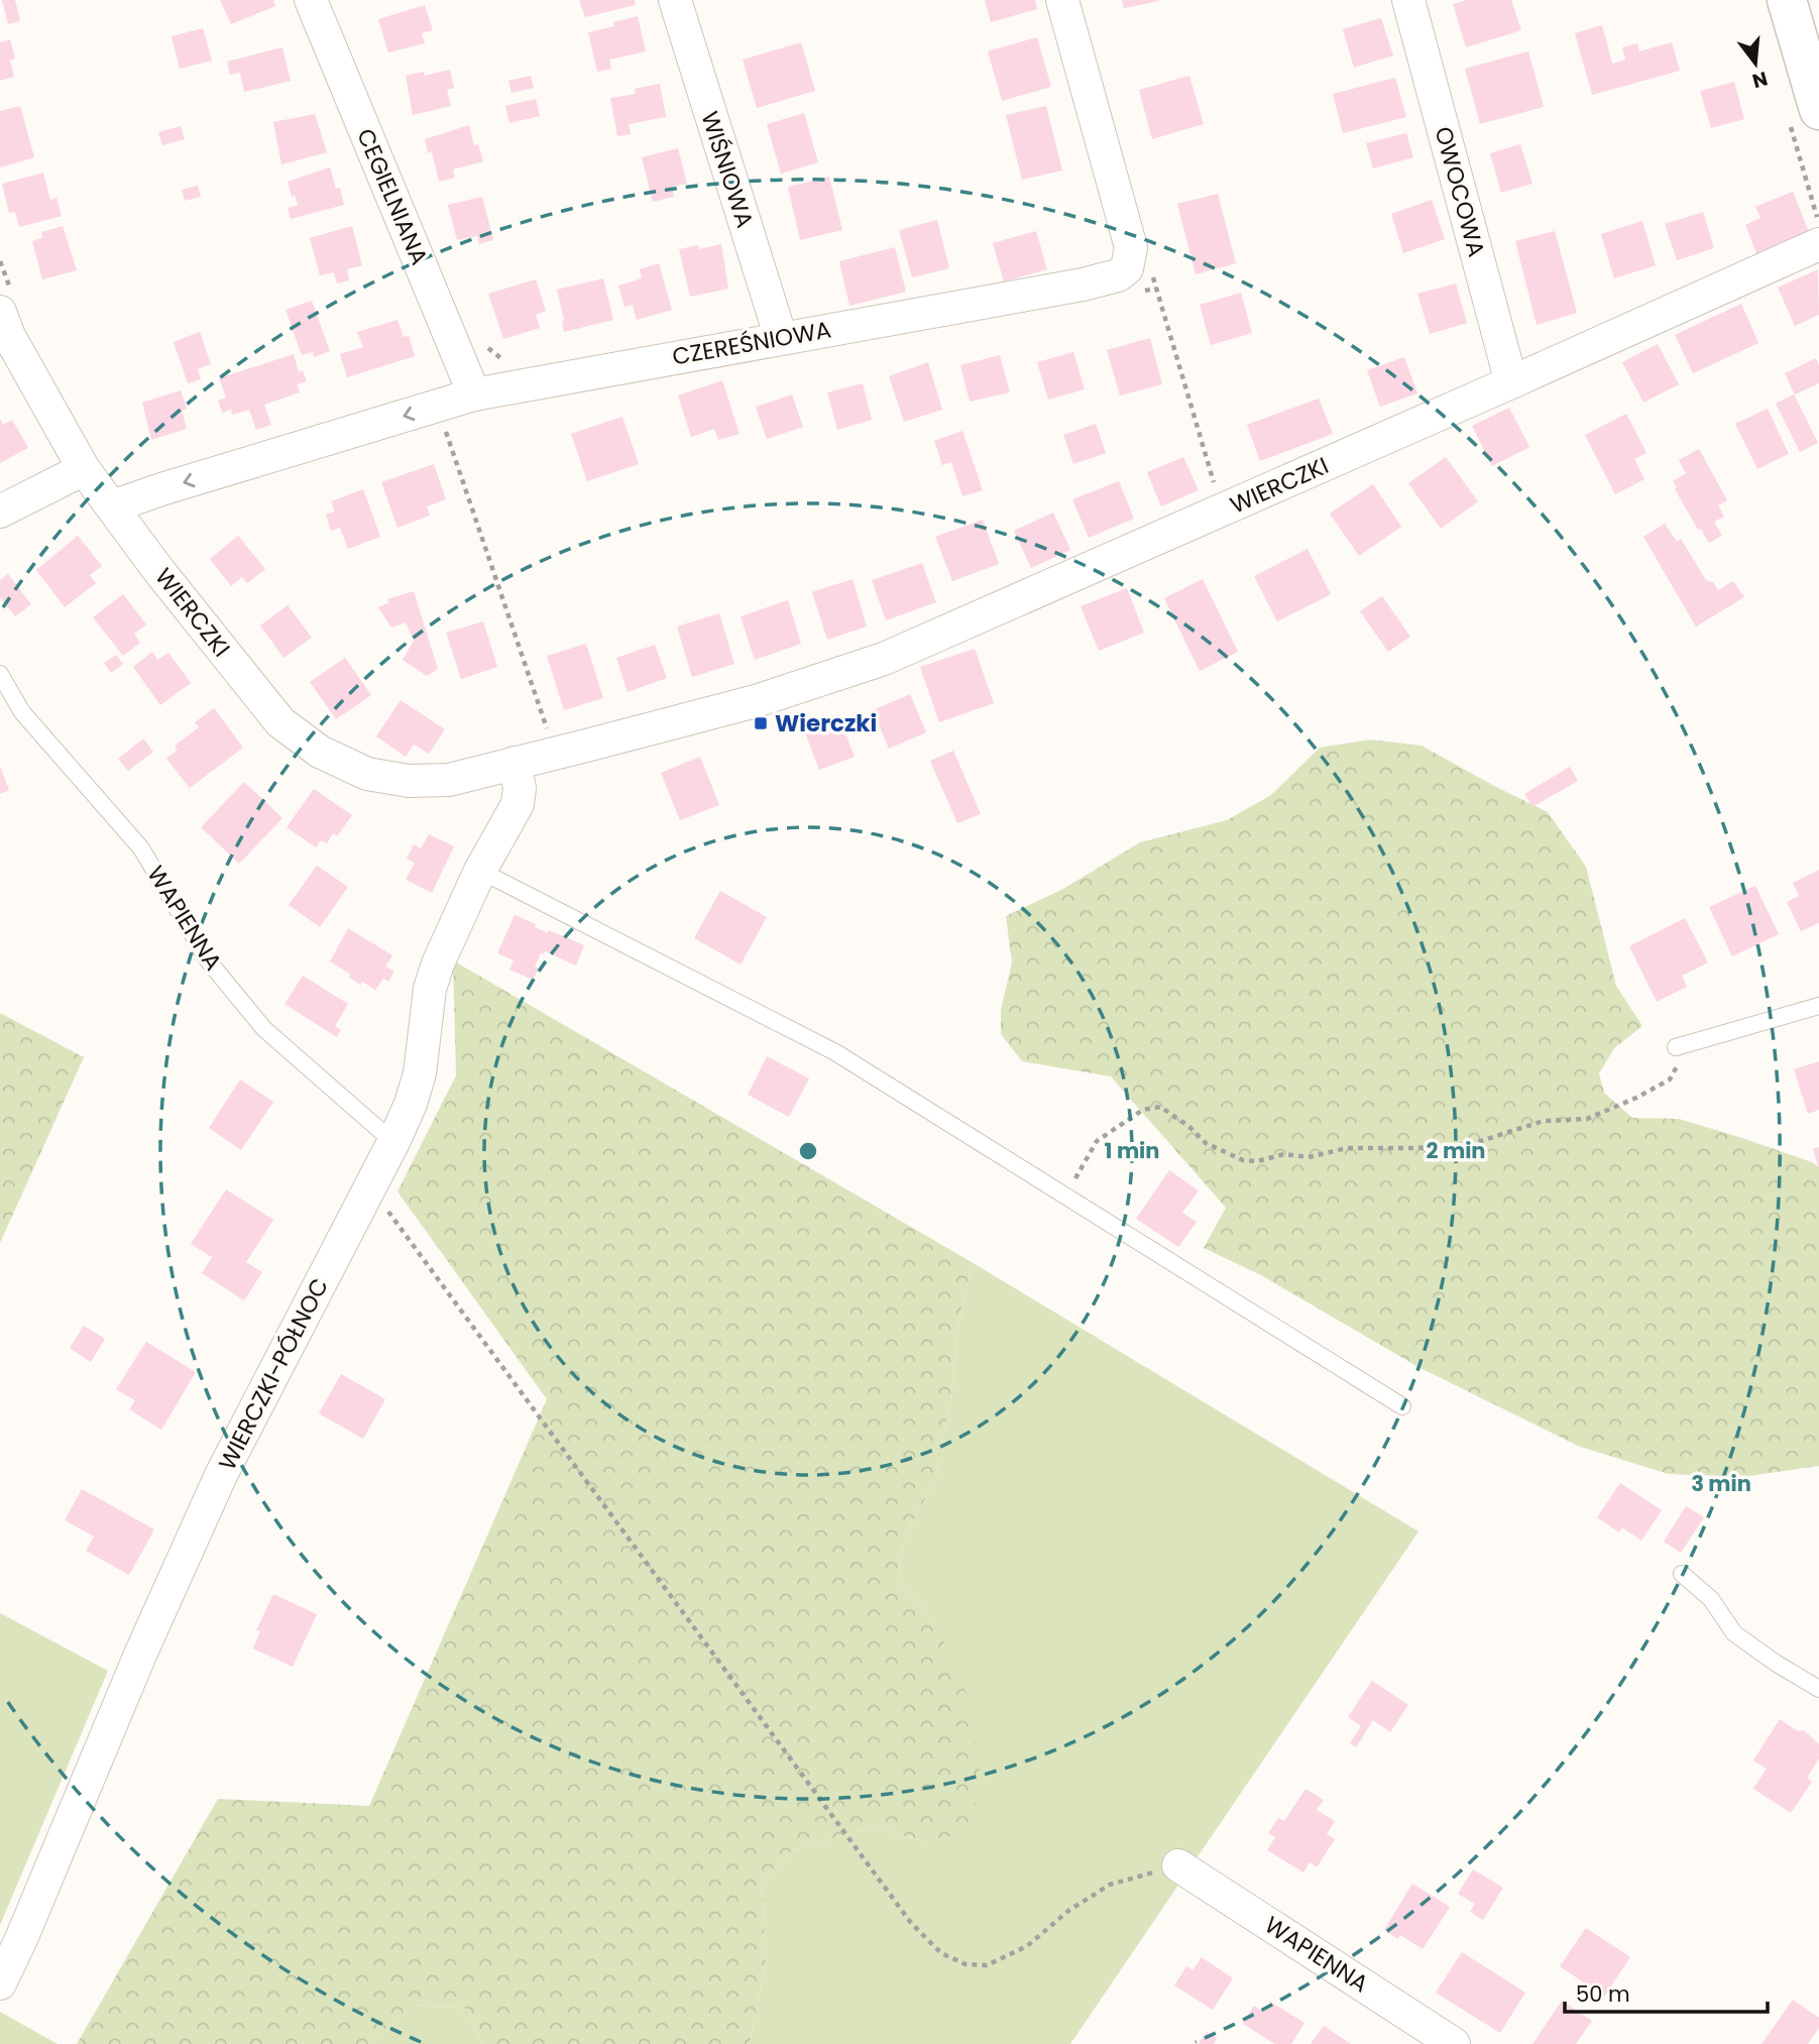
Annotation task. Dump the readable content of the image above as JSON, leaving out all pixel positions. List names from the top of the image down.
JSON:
{
  "streets": {
    "street": [
      "WIŚNIOWA",
      "OWOCOWA",
      "CEGIELNIANA",
      "CZEREŚNIOWA",
      "WIERCZKI",
      "WAPIENNA",
      "WIERCZKI-PÓŁNOC"
    ]
  },
  "crossings": [
    ["WIŚNIOWA", "CZEREŚNIOWA"],
    ["OWOCOWA", "WIERCZKI"],
    ["CEGIELNIANA", "CZEREŚNIOWA"],
    ["CZEREŚNIOWA", "WIERCZKI"],
    ["WIERCZKI", "WIERCZKI-PÓŁNOC"],
    ["WAPIENNA", "WIERCZKI-PÓŁNOC"]
  ],
  "places": {
    "transit": ["Wierczki"]
  },
  "scale_bar": "50 m",
  "north": "bottom",
  "rings": ["1 min", "2 min", "3 min"]
}
